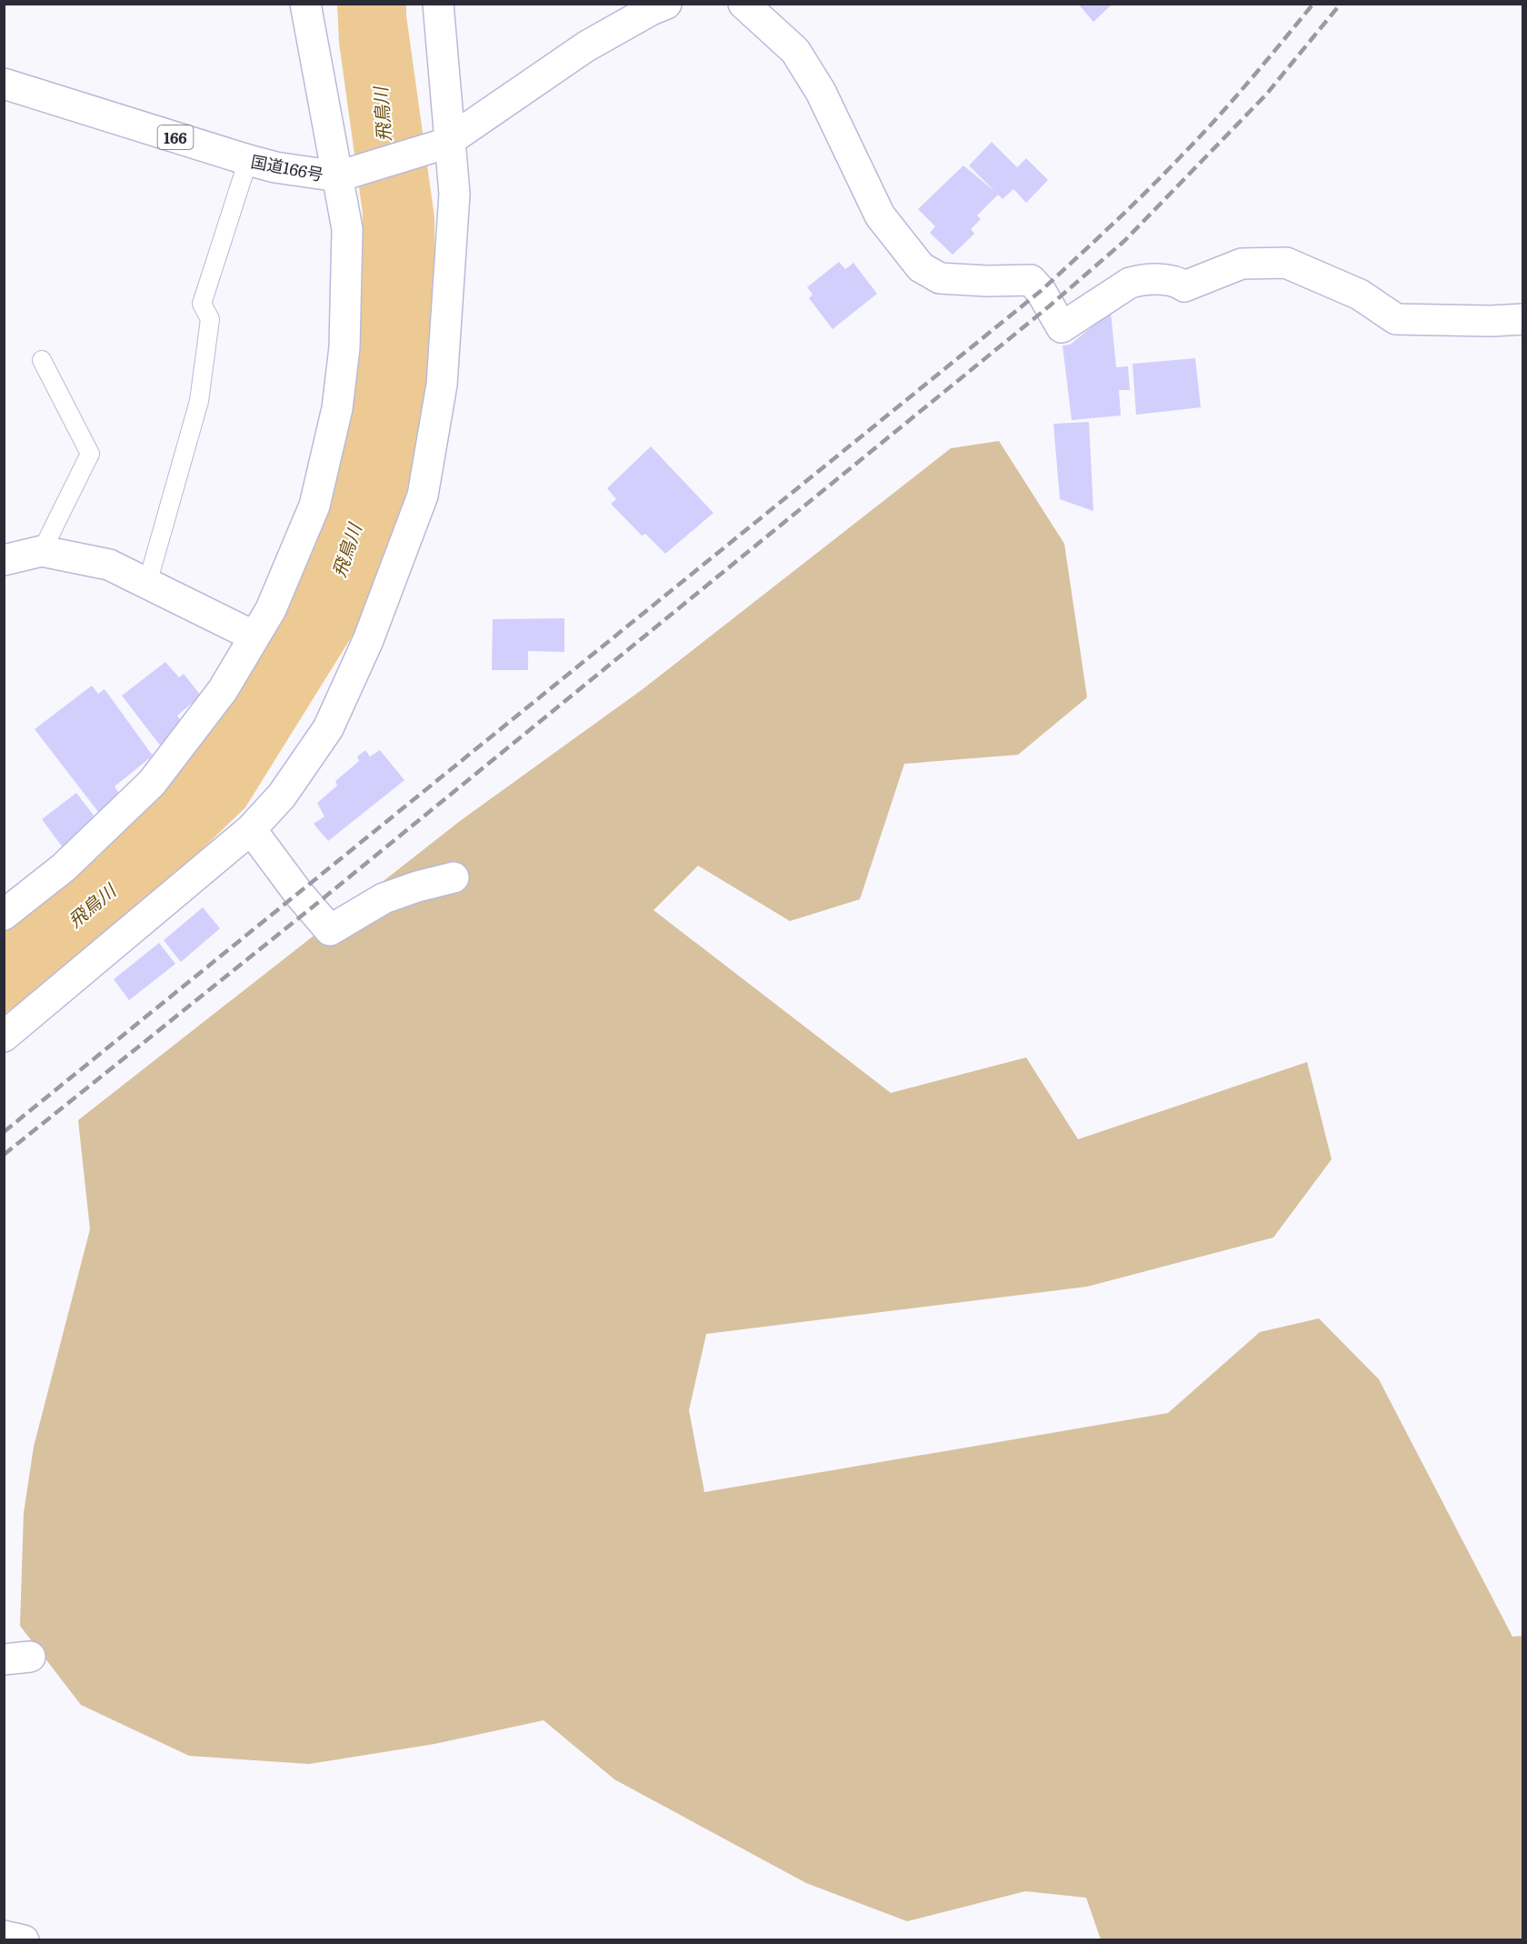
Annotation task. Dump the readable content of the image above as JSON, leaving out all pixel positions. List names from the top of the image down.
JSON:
{
  "streets": {
    "main road": ["166", "国道166号"]
  },
  "water": ["飛鳥川"]
}
